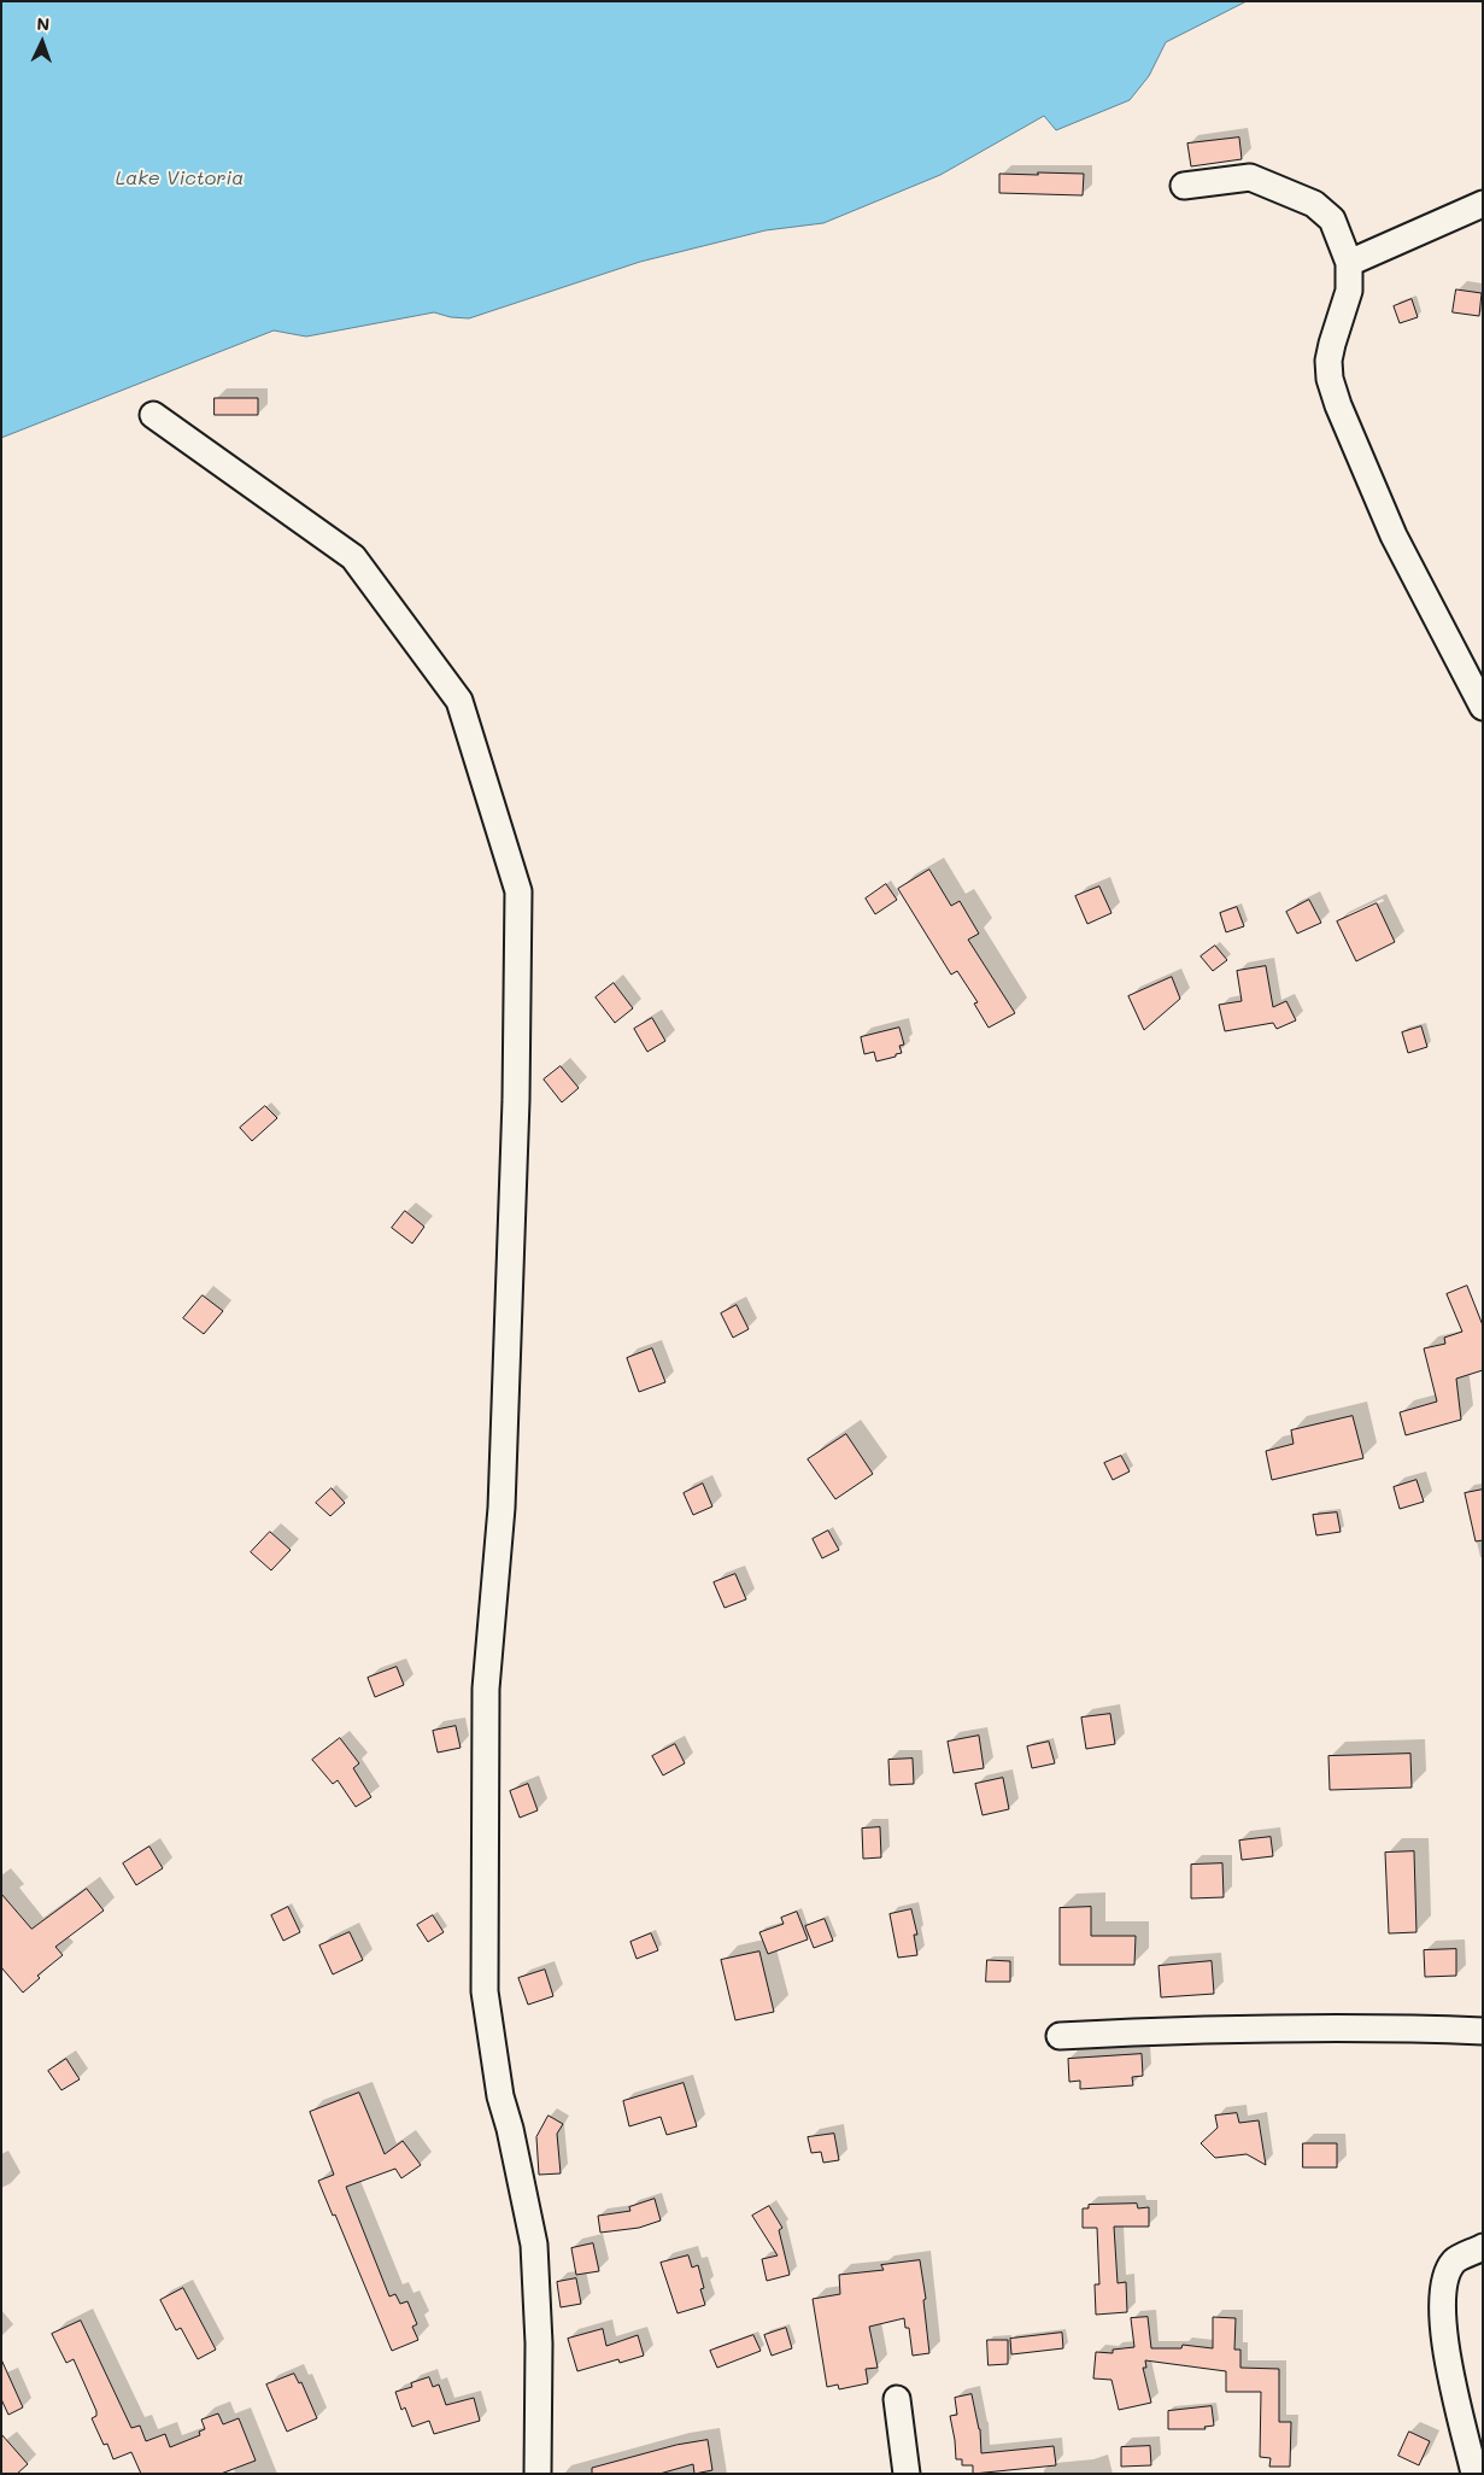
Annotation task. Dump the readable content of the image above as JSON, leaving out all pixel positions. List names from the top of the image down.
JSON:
{
  "water": ["Lake Victoria"],
  "north": "top"
}
